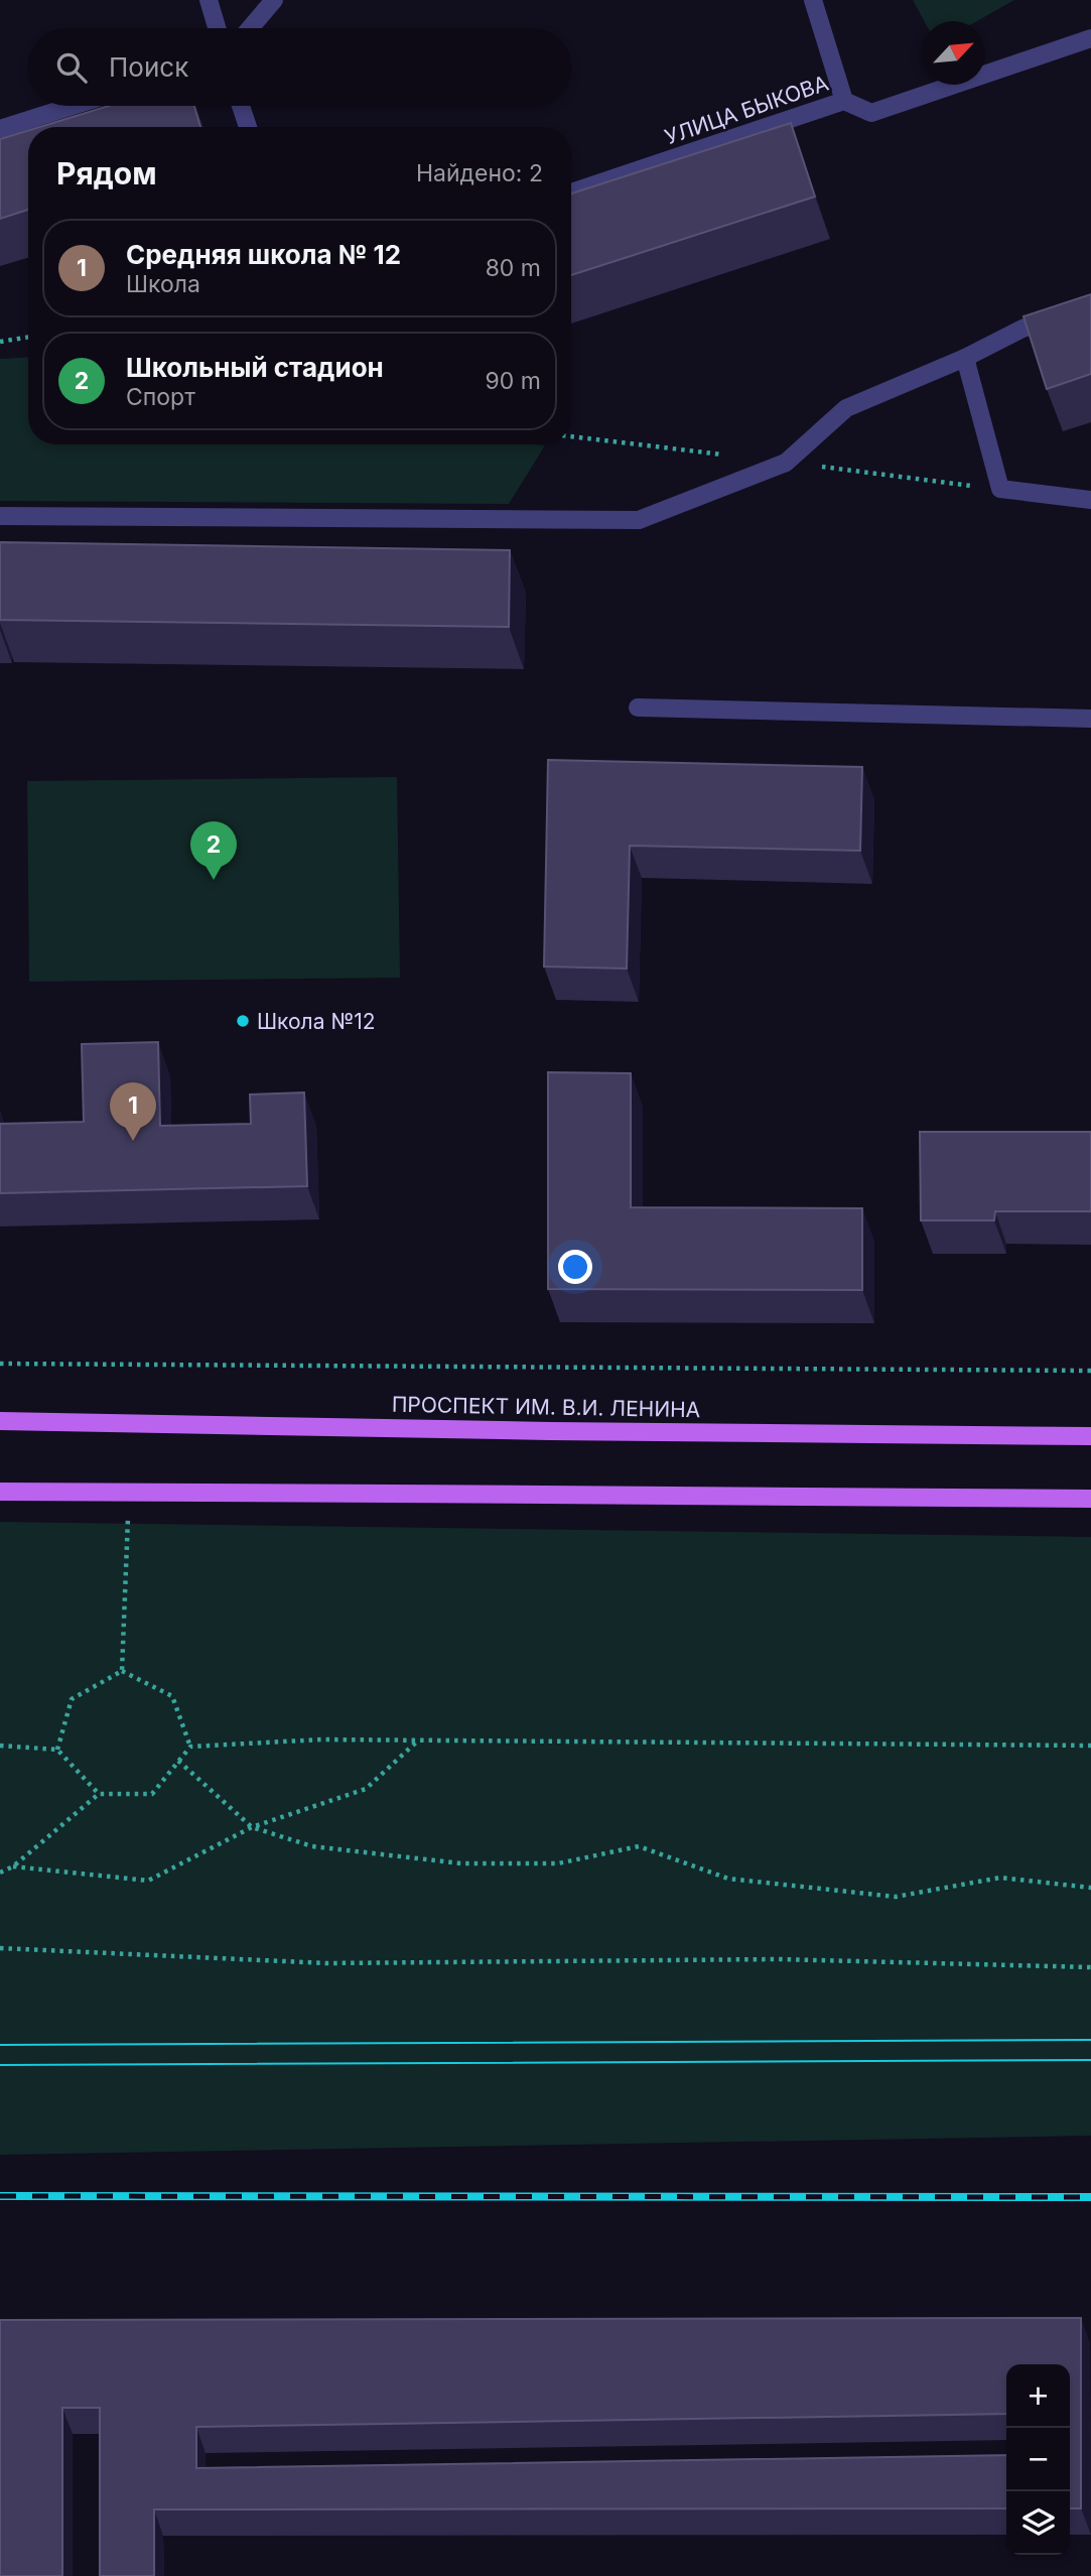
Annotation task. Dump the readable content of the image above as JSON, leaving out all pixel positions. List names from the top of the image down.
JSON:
{
  "streets": {
    "main road": ["ПРОСПЕКТ ИМ. В.И. ЛЕНИНА"],
    "street": ["УЛИЦА БЫКОВА"]
  },
  "places": ["Школа №12"],
  "north": "top right",
  "page": {
    "search": "Поиск",
    "heading": ["Рядом", "Найдено: 2"],
    "list": [
      {
        "mark": "1",
        "name": "Средняя школа № 12",
        "note": "Школа",
        "value": "80 m"
      },
      {
        "mark": "2",
        "name": "Школьный стадион",
        "note": "Спорт",
        "value": "90 m"
      }
    ],
    "pins": ["2", "1"],
    "map_buttons": ["+", "−"]
  }
}
